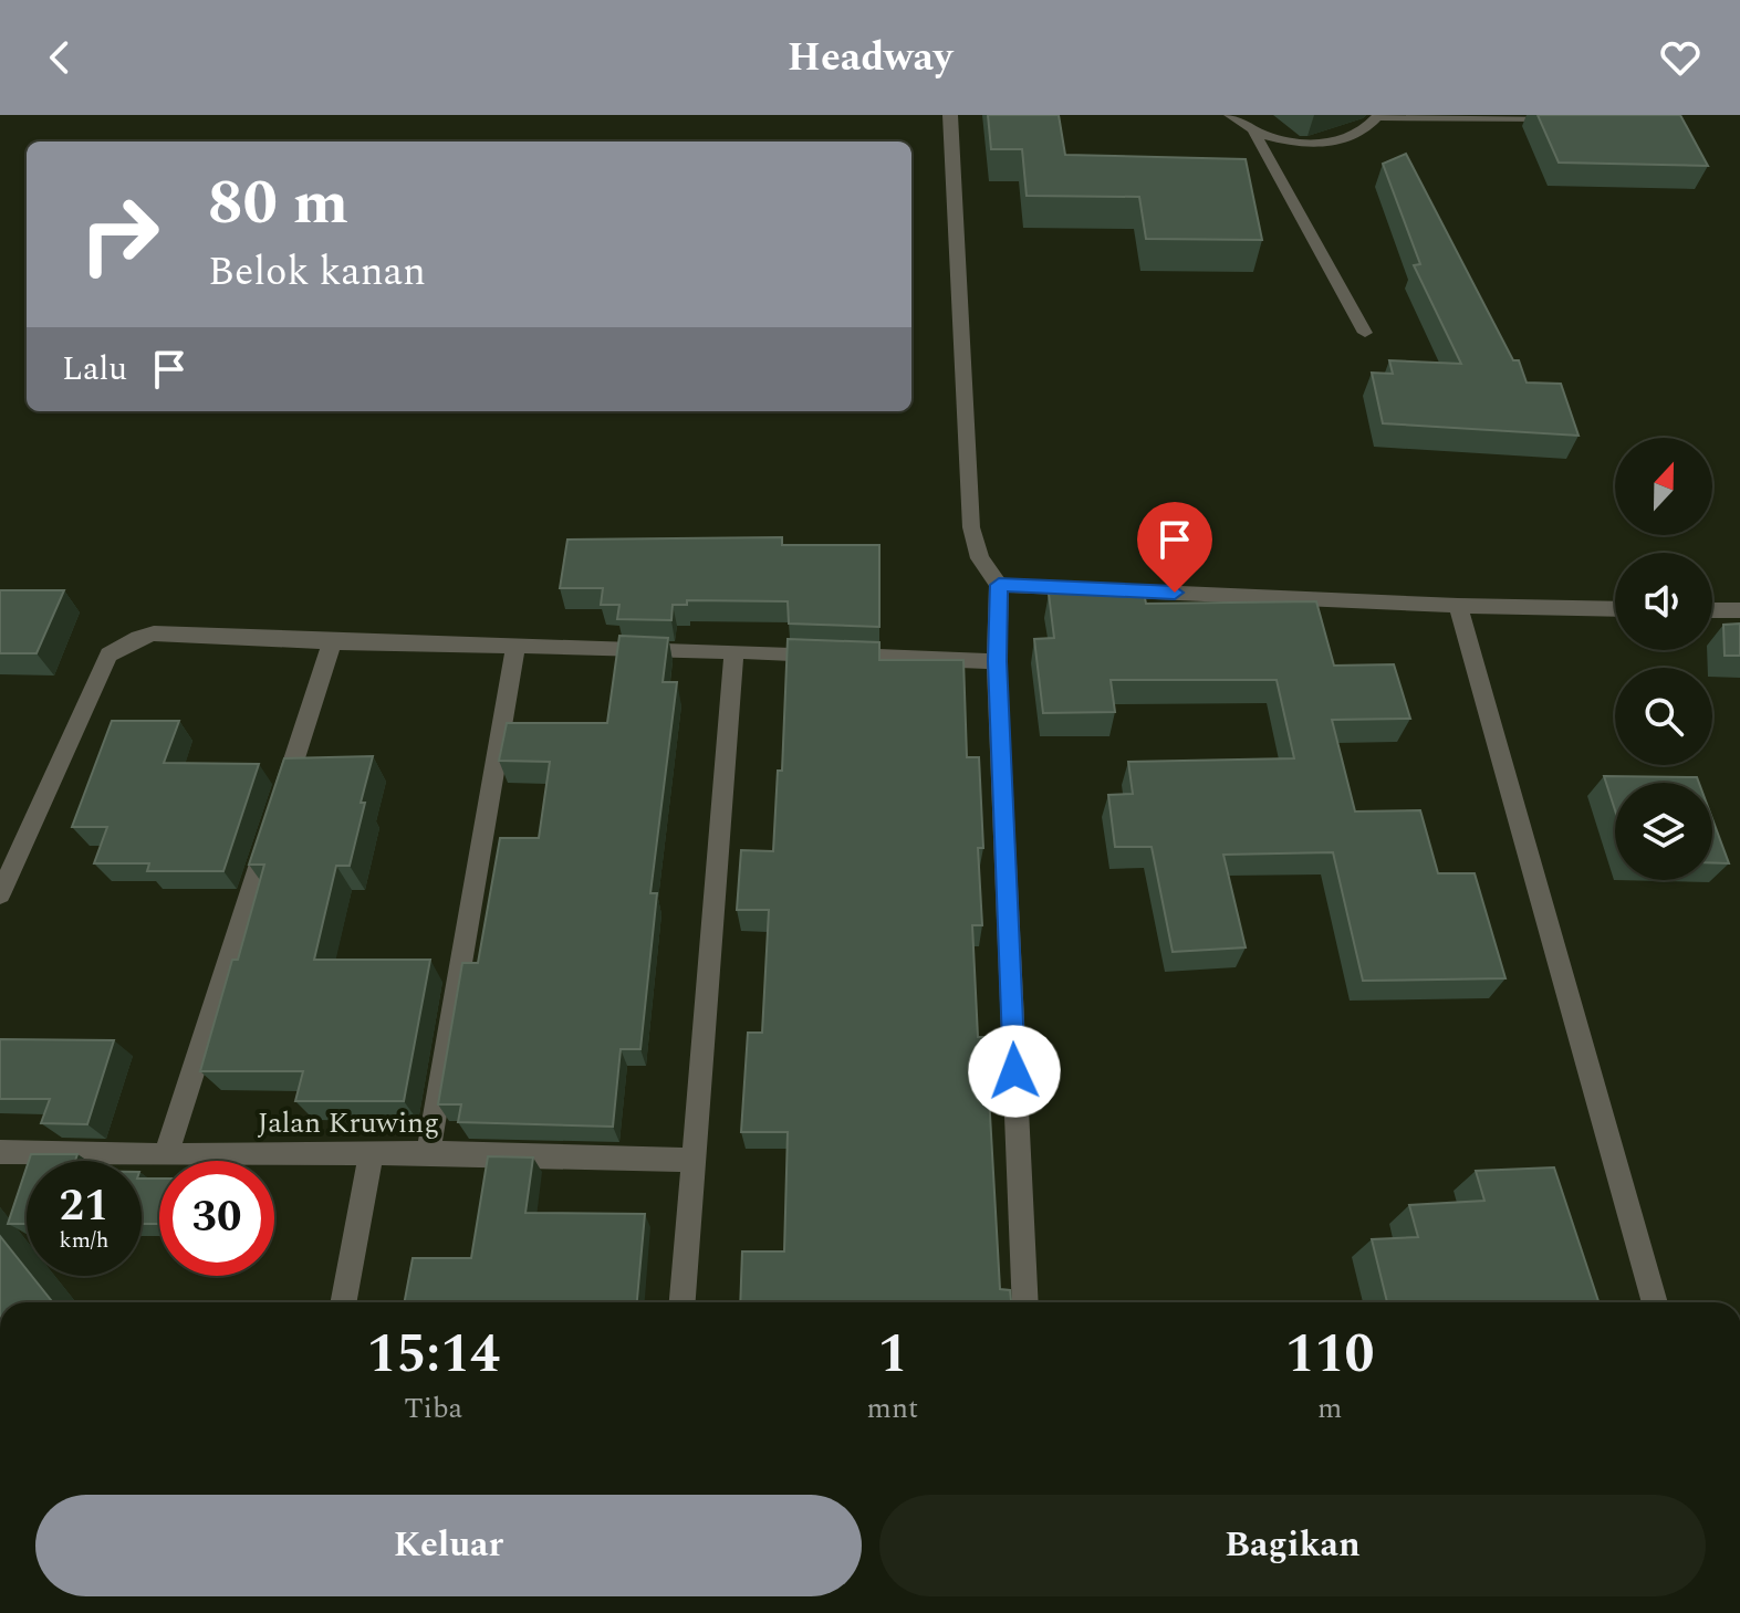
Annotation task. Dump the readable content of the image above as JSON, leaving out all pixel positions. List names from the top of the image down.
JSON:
{
  "streets": {
    "street": ["Jalan Kruwing"]
  },
  "north": "top",
  "page": {
    "header": "Headway",
    "turn": ["80 m", "Belok kanan"],
    "then": "Lalu",
    "speed": "21 km/h",
    "limit": "30",
    "eta": [
      "15:14",
      "Tiba",
      "1",
      "mnt",
      "110",
      "m"
    ],
    "buttons": ["Keluar", "Bagikan"]
  }
}
